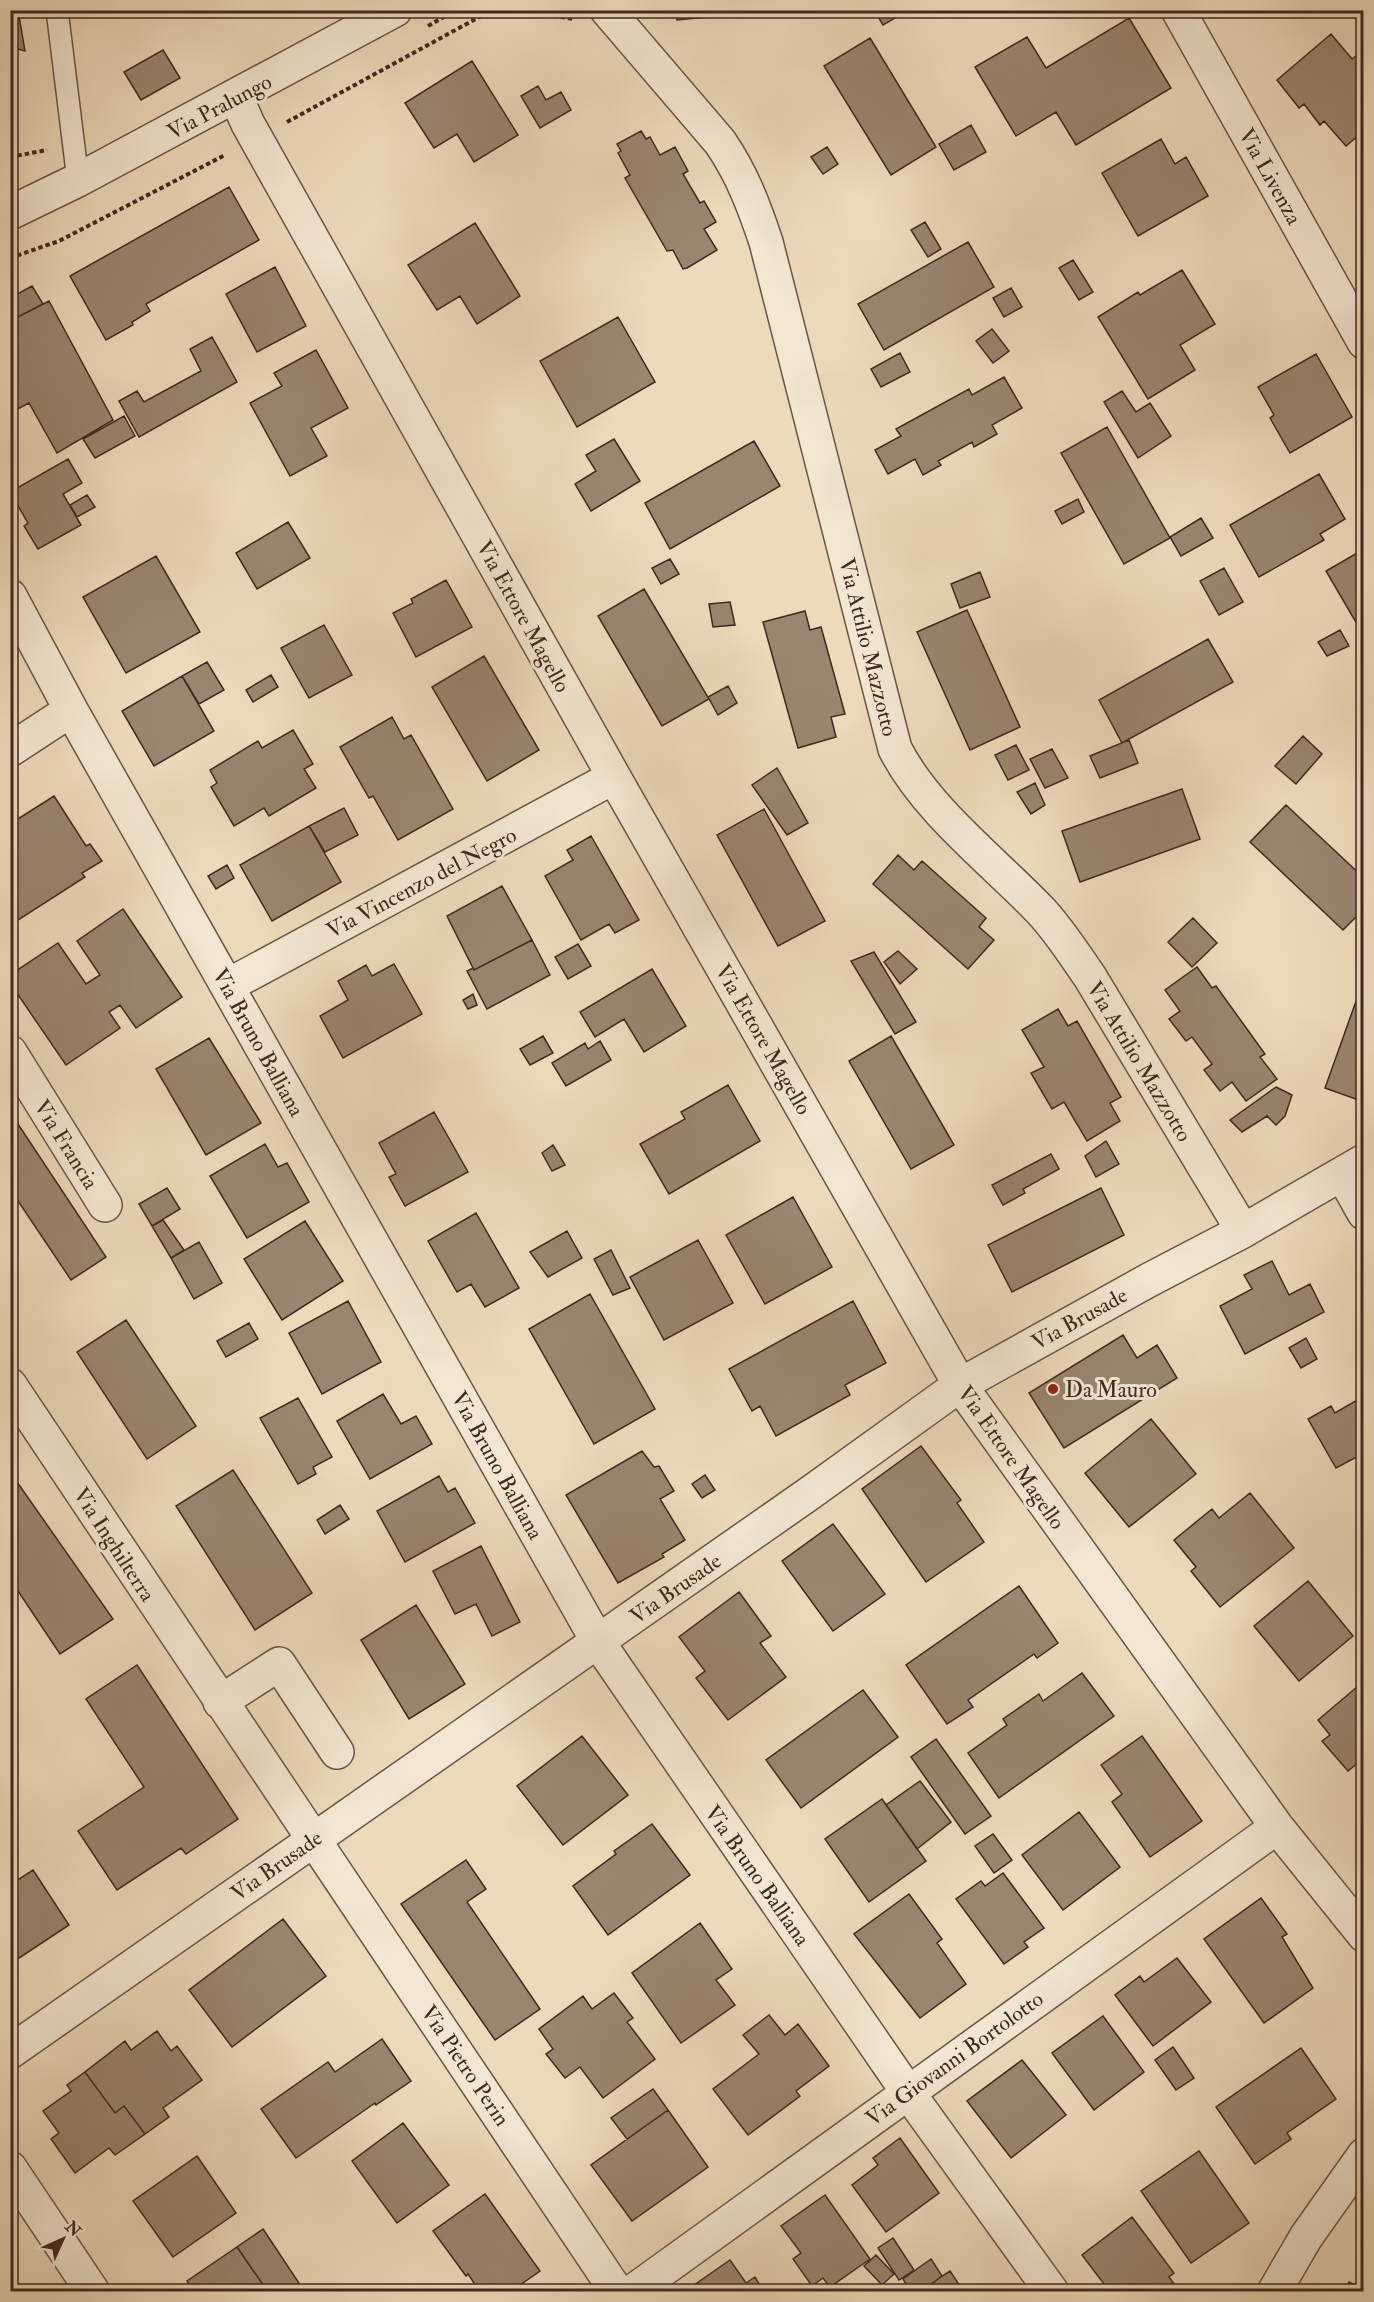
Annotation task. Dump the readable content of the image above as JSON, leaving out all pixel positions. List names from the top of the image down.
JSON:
{
  "streets": {
    "street": [
      "Via Pralungo",
      "Via Livenza",
      "Via Ettore Magello",
      "Via Attilio Mazzotto",
      "Via Vincenzo del Negro",
      "Via Bruno Balliana",
      "Via Francia",
      "Via Brusade",
      "Via Inghilterra",
      "Via Giovanni Bortolotto",
      "Via Pietro Perin"
    ]
  },
  "crossings": [
    ["Via Pralungo", "Via Ettore Magello"],
    ["Via Ettore Magello", "Via Vincenzo del Negro"],
    ["Via Ettore Magello", "Via Brusade"],
    ["Via Ettore Magello", "Via Giovanni Bortolotto"],
    ["Via Attilio Mazzotto", "Via Brusade"],
    ["Via Vincenzo del Negro", "Via Bruno Balliana"],
    ["Via Bruno Balliana", "Via Brusade"],
    ["Via Bruno Balliana", "Via Giovanni Bortolotto"],
    ["Via Brusade", "Via Inghilterra"],
    ["Via Brusade", "Via Pietro Perin"],
    ["Via Inghilterra", "Via Pietro Perin"]
  ],
  "places": ["Da Mauro"],
  "north": "top right"
}
